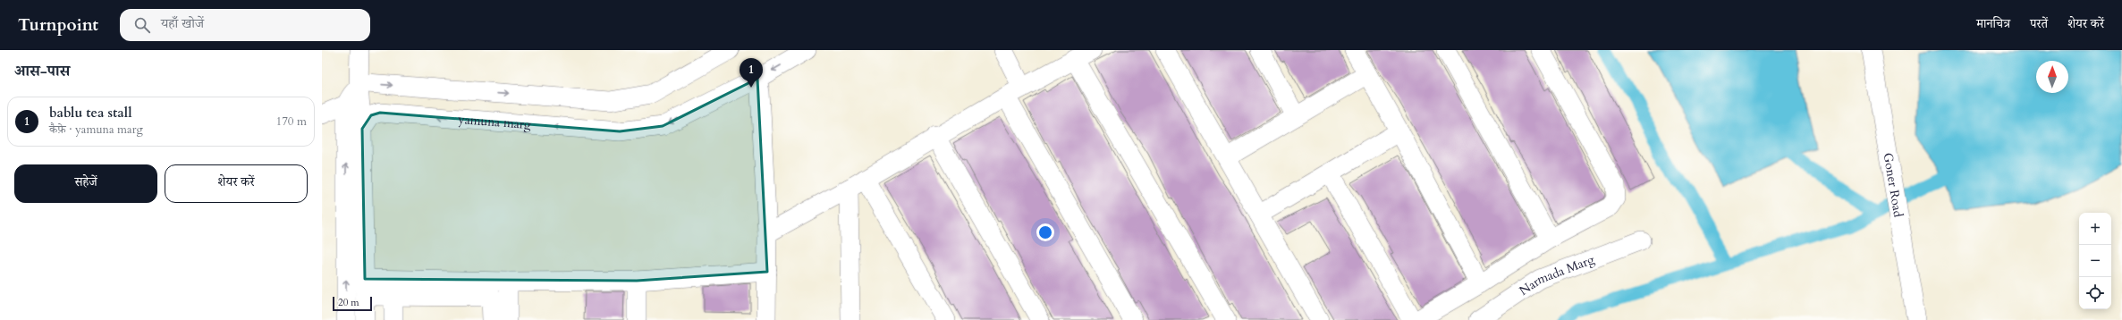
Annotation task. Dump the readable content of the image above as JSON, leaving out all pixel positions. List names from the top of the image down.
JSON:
{
  "streets": {
    "street": ["yamuna marg", "Goner Road", "Narmada Marg"]
  },
  "scale_bar": "20 m",
  "north": "top",
  "page": {
    "header": "Turnpoint",
    "search": "यहाँ खोजें",
    "nav": ["मानचित्र", "परतें", "शेयर करें"],
    "heading": "आस-पास",
    "pins": "1",
    "list": [
      {
        "mark": "1",
        "name": "bablu tea stall",
        "note": "कैफ़े · yamuna marg",
        "value": "170 m"
      }
    ],
    "buttons": ["सहेजें", "शेयर करें"],
    "map_buttons": ["+", "−"],
    "scale": "20 m"
  }
}
